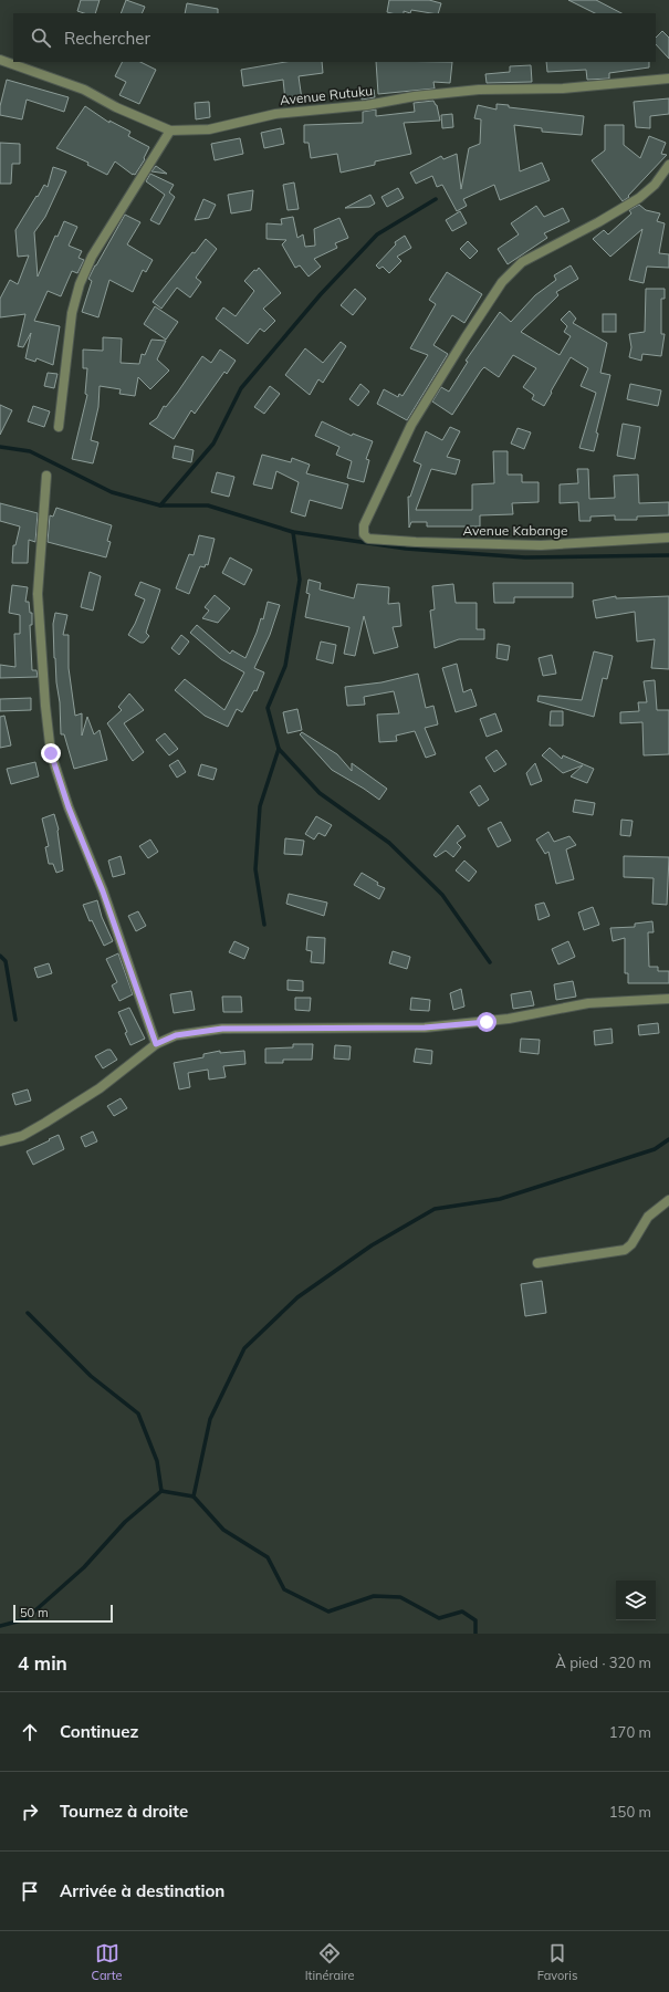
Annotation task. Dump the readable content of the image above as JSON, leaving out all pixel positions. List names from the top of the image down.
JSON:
{
  "streets": {
    "street": ["Avenue Rutuku", "Avenue Kabange"]
  },
  "scale_bar": "50 m",
  "page": {
    "search": "Rechercher",
    "scale": "50 m",
    "heading": ["4 min", "À pied · 320 m"],
    "list": [
      ["Continuez", "170 m"],
      ["Tournez à droite", "150 m"],
      "Arrivée à destination"
    ],
    "nav": ["Carte", "Itinéraire", "Favoris"]
  }
}
